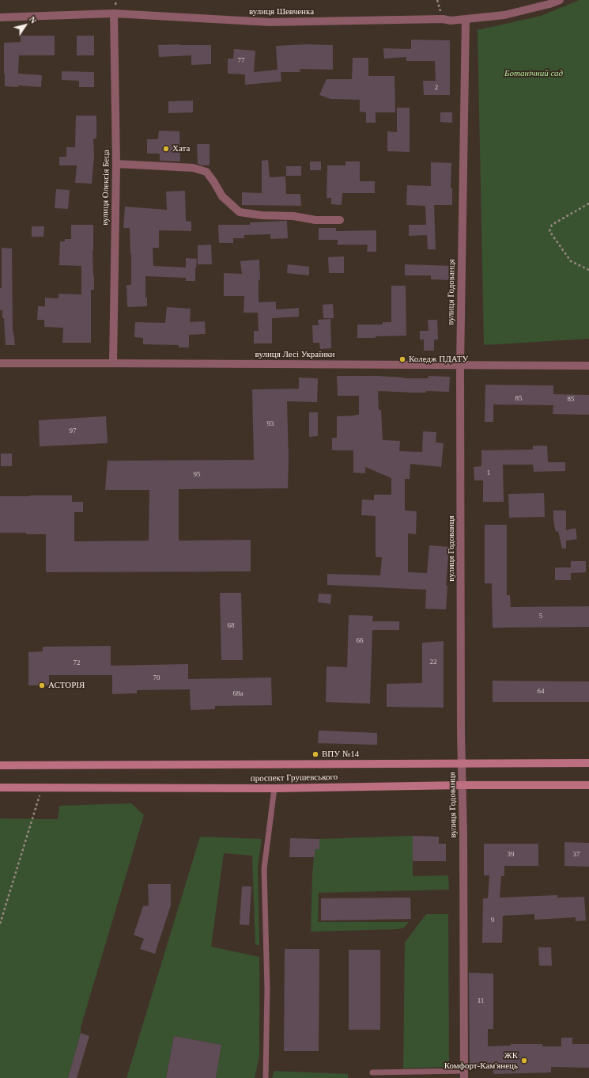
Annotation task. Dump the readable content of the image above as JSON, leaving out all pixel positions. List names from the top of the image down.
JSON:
{
  "streets": {
    "main road": ["проспект Грушевського"],
    "street": [
      "вулиця Шевченка",
      "вулиця Олексія Беца",
      "вулиця Годованця",
      "вулиця Лесі Українки"
    ]
  },
  "crossings": [
    ["вулиця Шевченка", "вулиця Олексія Беца"],
    ["вулиця Шевченка", "вулиця Годованця"],
    ["вулиця Олексія Беца", "вулиця Лесі Українки"],
    ["вулиця Годованця", "вулиця Лесі Українки"],
    ["вулиця Годованця", "проспект Грушевського"]
  ],
  "parks": ["Ботанічний сад"],
  "places": [
    "Хата",
    "Коледж ПДАТУ",
    "АСТОРІЯ",
    "ВПУ №14",
    "ЖК Комфорт-Кам'янець"
  ],
  "house_numbers": [
    "77",
    "2",
    "85",
    "85",
    "93",
    "97",
    "1",
    "95",
    "5",
    "68",
    "66",
    "22",
    "72",
    "70",
    "64",
    "68а",
    "39",
    "37",
    "9",
    "11"
  ],
  "north": "top right"
}
